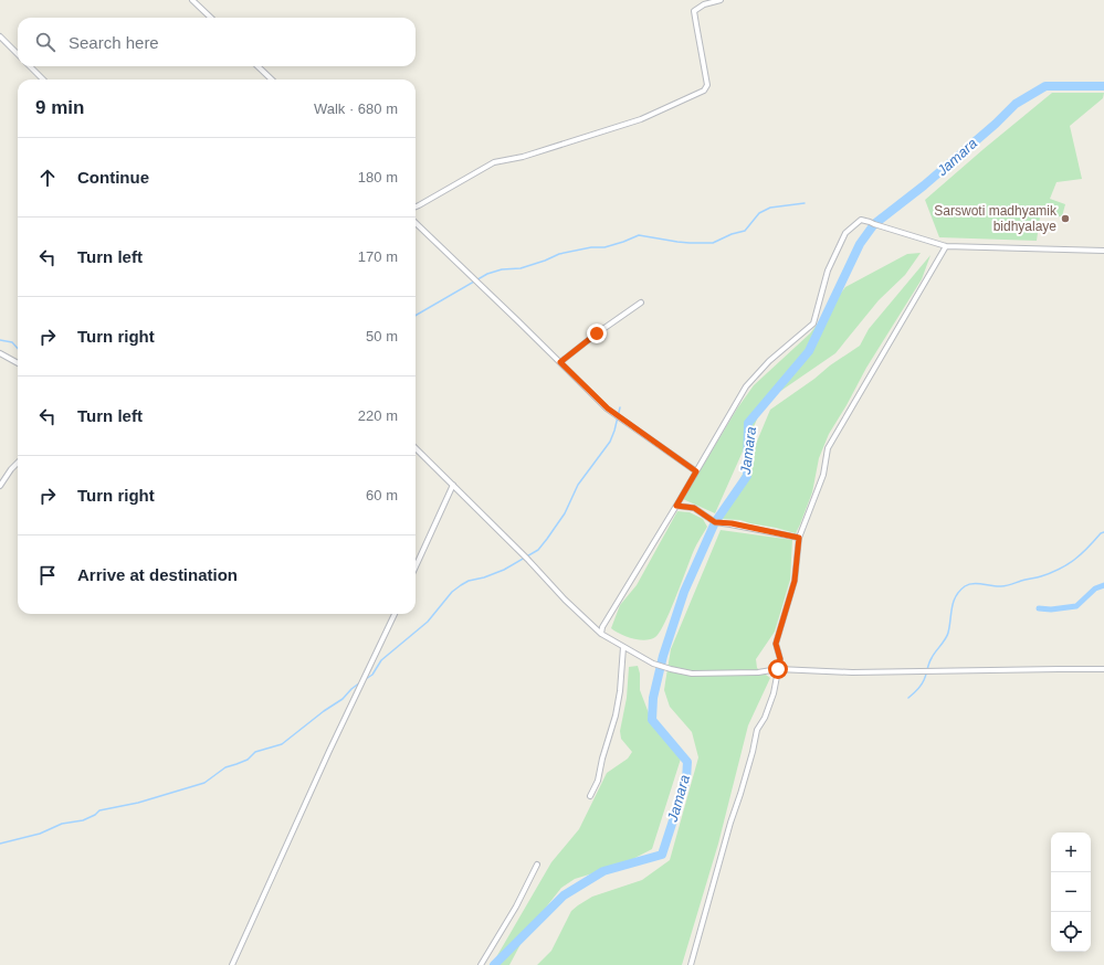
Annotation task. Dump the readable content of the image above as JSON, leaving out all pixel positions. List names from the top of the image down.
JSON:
{
  "water": ["Jamara"],
  "places": ["Sarswoti madhyamik bidhyalaye"],
  "page": {
    "search": "Search here",
    "heading": ["9 min", "Walk · 680 m"],
    "list": [
      ["Continue", "180 m"],
      ["Turn left", "170 m"],
      ["Turn right", "50 m"],
      ["Turn left", "220 m"],
      ["Turn right", "60 m"],
      "Arrive at destination"
    ],
    "map_buttons": ["+", "−"]
  }
}
